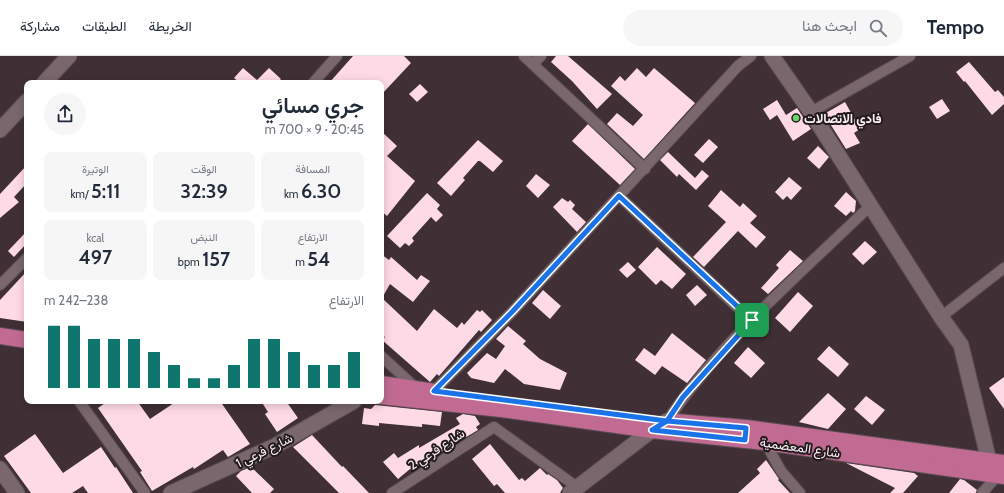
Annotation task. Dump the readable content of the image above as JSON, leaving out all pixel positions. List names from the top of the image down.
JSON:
{
  "streets": {
    "main road": ["شارع المعضمية", "شارع فرعي 1"],
    "street": ["شارع فرعي 2"]
  },
  "places": ["فادي الاتصالات"],
  "page": {
    "header": "Tempo",
    "search": "ابحث هنا",
    "nav": ["الخريطة", "الطبقات", "مشاركة"],
    "heading": ["جري مسائي", "20:45 · 9 × 700 m"],
    "stats": [
      ["المسافة", "6.30 km"],
      ["الوقت", "32:39"],
      ["الوتيرة", "5:11 /km"],
      ["الارتفاع", "54 m"],
      ["النبض", "157 bpm"],
      ["kcal", "497"]
    ],
    "chart": ["الارتفاع", "238–242 m"]
  }
}
